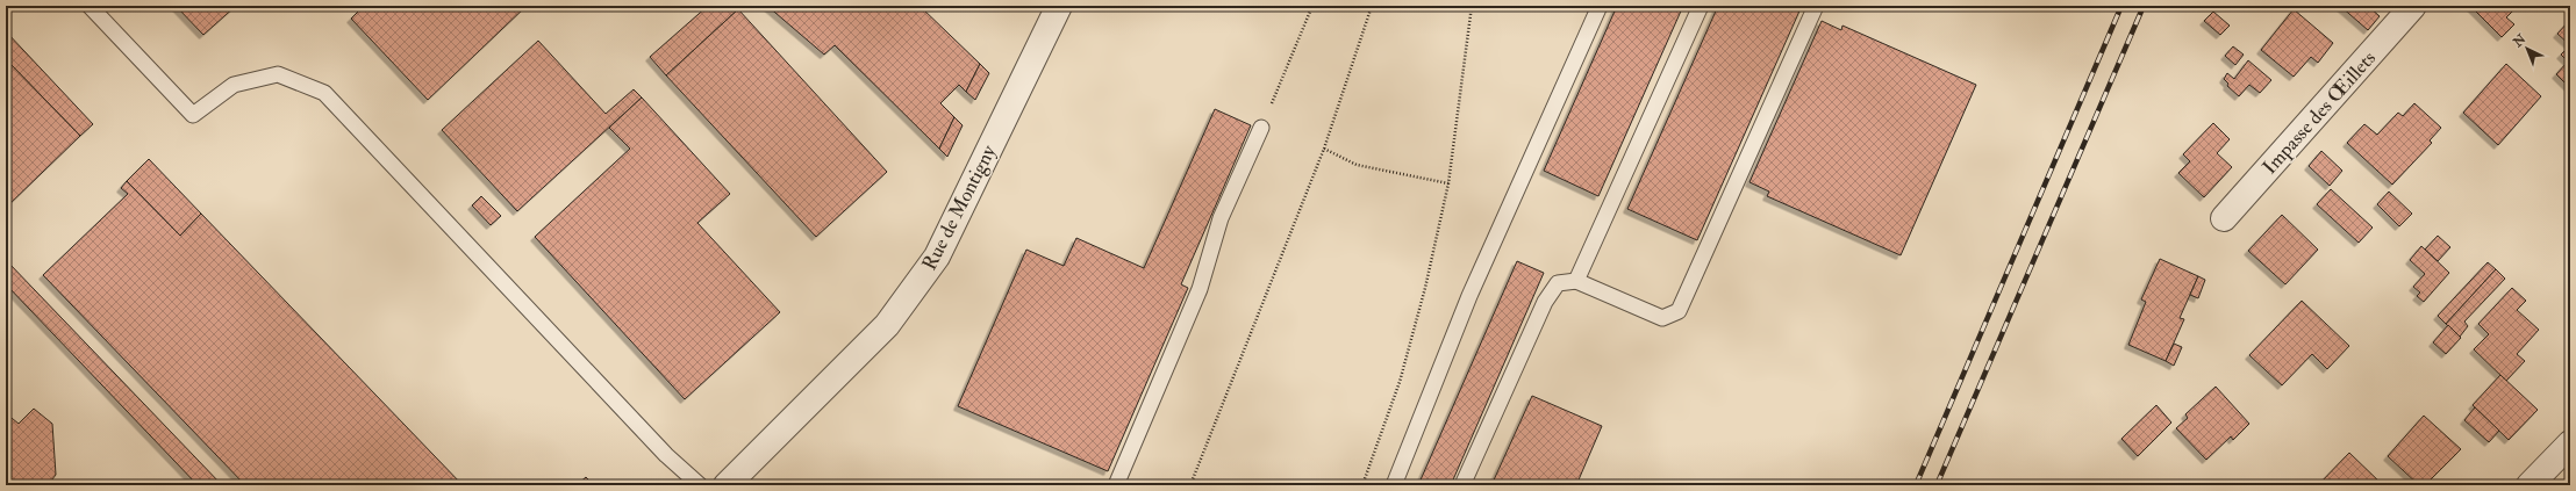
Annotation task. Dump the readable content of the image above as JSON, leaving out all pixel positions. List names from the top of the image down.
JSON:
{
  "streets": {
    "street": ["Impasse des Œillets", "Rue de Montigny"]
  },
  "north": "top left"
}
